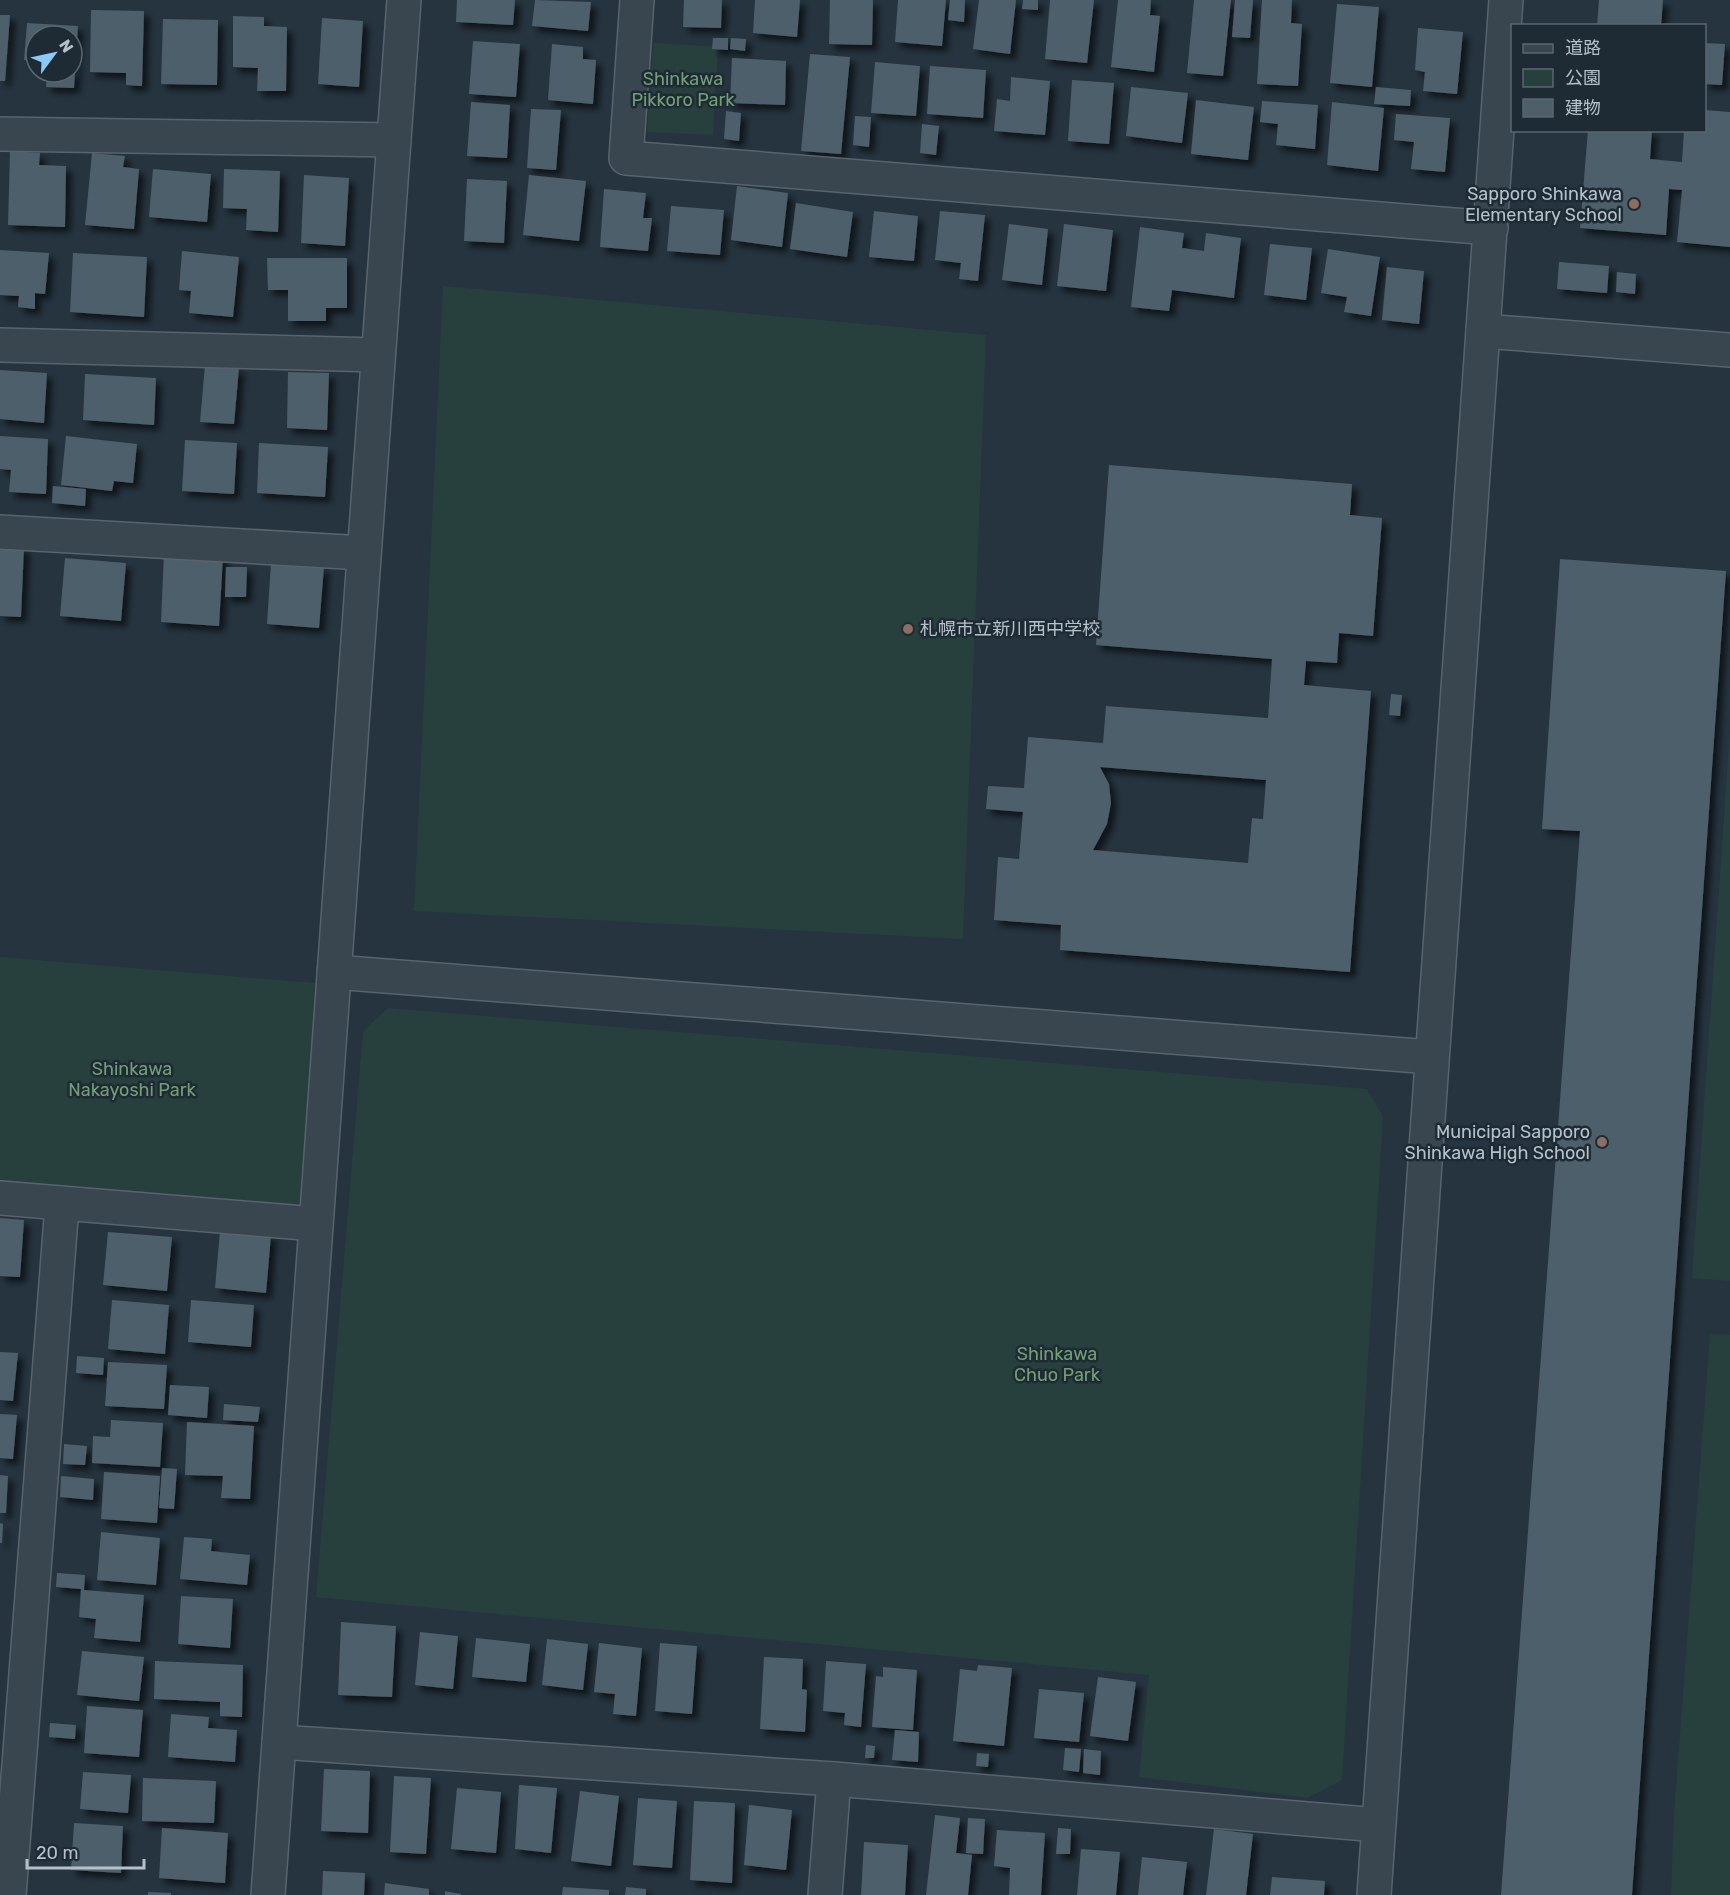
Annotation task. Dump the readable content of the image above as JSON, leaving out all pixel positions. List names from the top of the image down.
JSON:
{
  "parks": ["Shinkawa Pikkoro Park", "Shinkawa Nakayoshi Park", "Shinkawa Chuo Park"],
  "places": ["Sapporo Shinkawa Elementary School", "札幌市立新川西中学校", "Municipal Sapporo Shinkawa High School"],
  "legend": ["道路", "公園", "建物"],
  "scale_bar": "20 m",
  "north": "top right"
}
